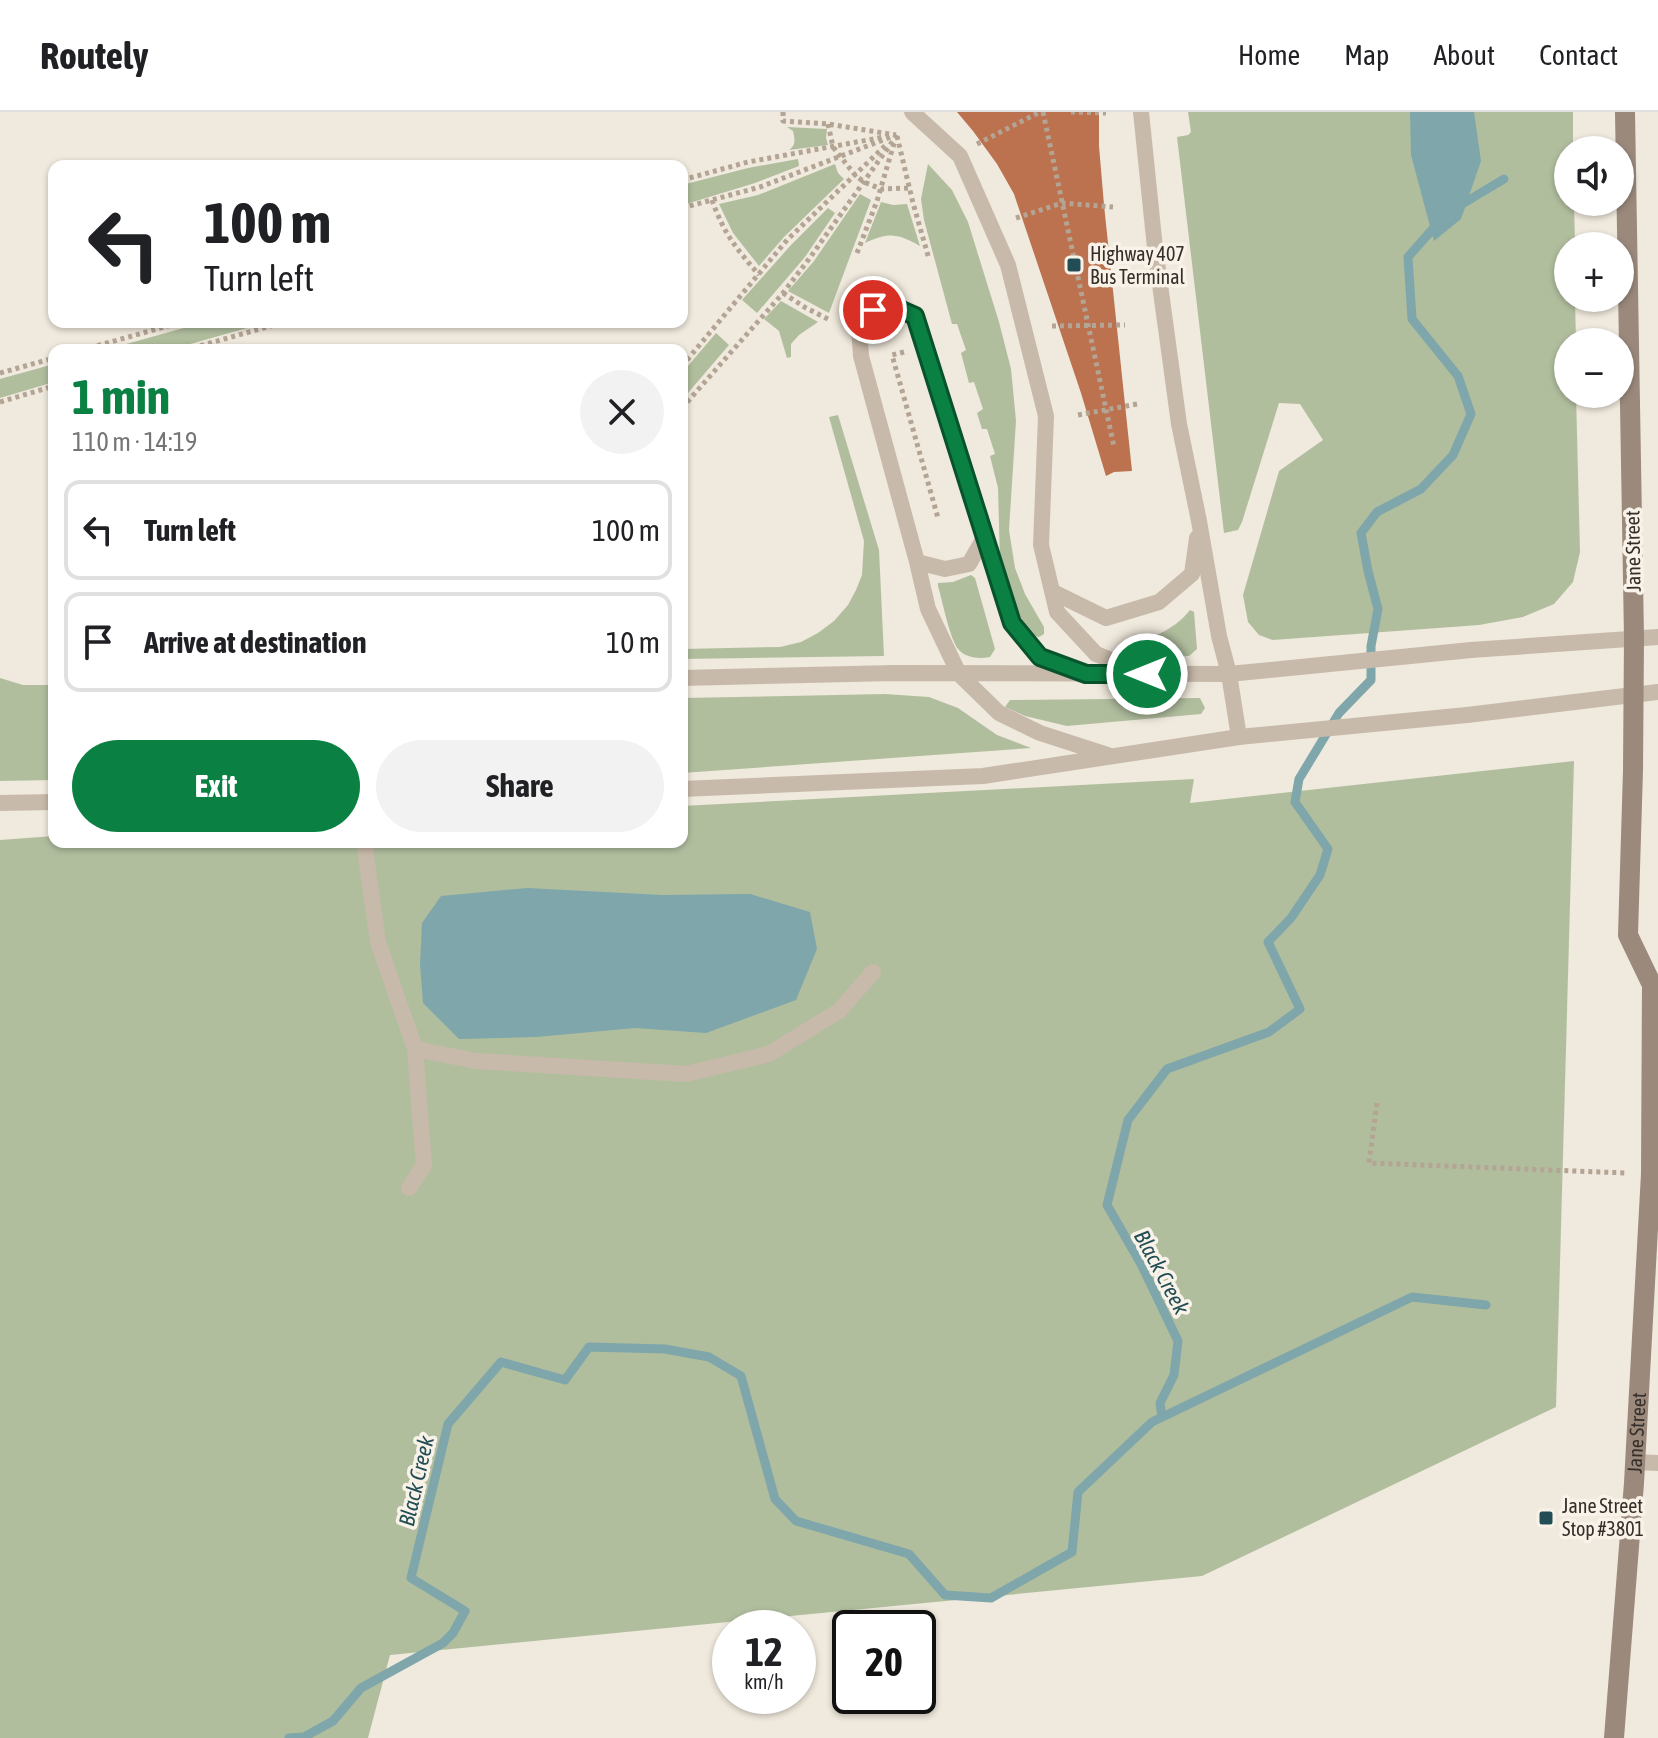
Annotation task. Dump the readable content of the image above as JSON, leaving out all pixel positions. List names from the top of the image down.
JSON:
{
  "streets": {
    "main road": ["Jane Street"]
  },
  "water": ["Black Creek"],
  "places": {
    "transit": ["Highway 407 Bus Terminal", "Jane Street Stop #3801"]
  },
  "page": {
    "header": "Routely",
    "nav": [
      "Home",
      "Map",
      "About",
      "Contact"
    ],
    "map_buttons": ["+", "−"],
    "turn": ["100 m", "Turn left"],
    "heading": ["1 min", "110 m · 14:19"],
    "list": [
      {
        "name": "Turn left",
        "value": "100 m"
      },
      {
        "name": "Arrive at destination",
        "value": "10 m"
      }
    ],
    "buttons": ["Exit", "Share"],
    "speed": "12 km/h",
    "limit": "20"
  }
}
